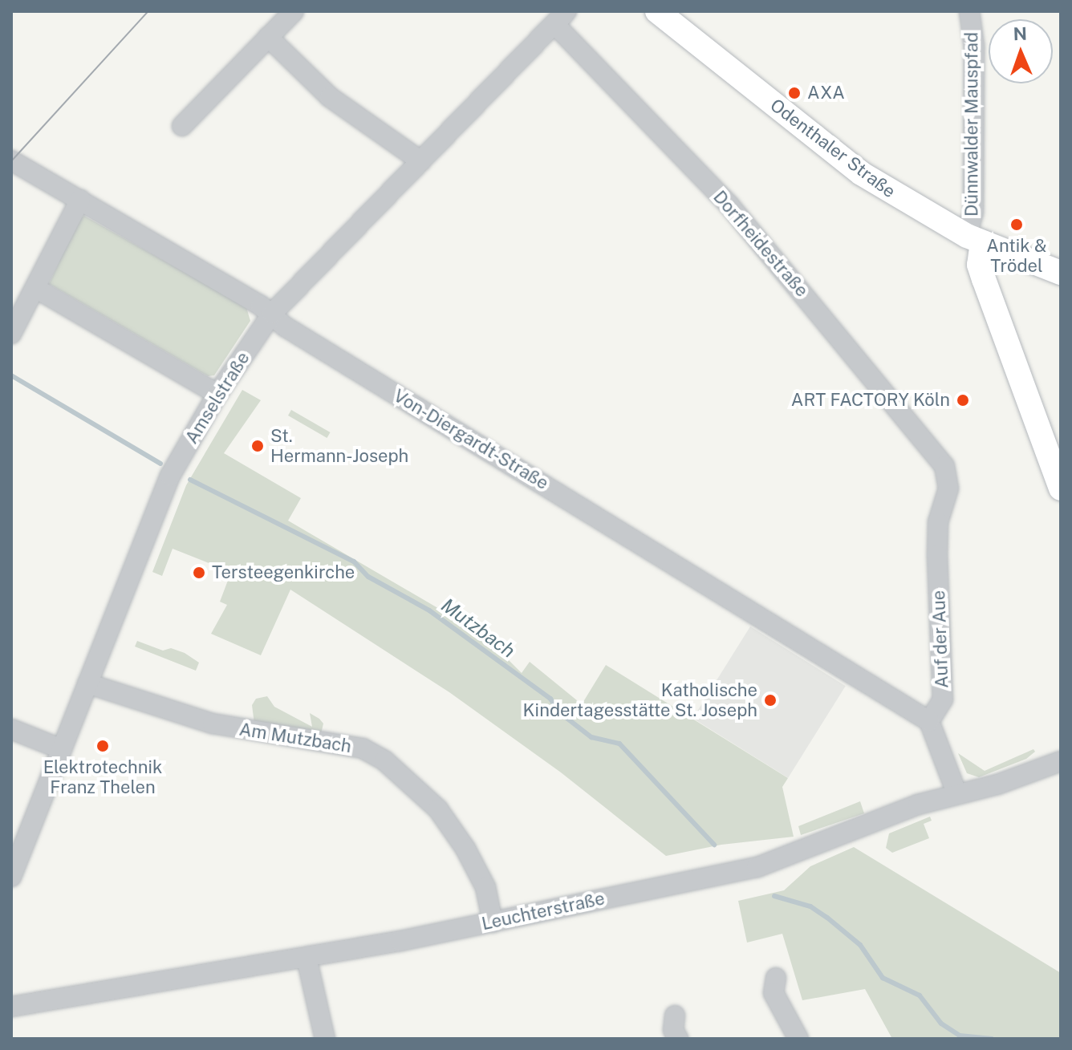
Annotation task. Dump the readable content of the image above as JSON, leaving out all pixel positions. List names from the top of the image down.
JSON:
{
  "streets": {
    "main road": ["Dünnwalder Mauspfad", "Odenthaler Straße"],
    "street": [
      "Dorfheidestraße",
      "Amselstraße",
      "Von-Diergardt-Straße",
      "Auf der Aue",
      "Am Mutzbach",
      "Leuchterstraße"
    ]
  },
  "crossings": [
    ["Dünnwalder Mauspfad", "Odenthaler Straße"],
    ["Dorfheidestraße", "Amselstraße"],
    ["Dorfheidestraße", "Auf der Aue"],
    ["Amselstraße", "Von-Diergardt-Straße"],
    ["Amselstraße", "Am Mutzbach"],
    ["Von-Diergardt-Straße", "Auf der Aue"],
    ["Am Mutzbach", "Leuchterstraße"]
  ],
  "water": ["Mutzbach"],
  "places": [
    "AXA",
    "Antik & Trödel",
    "ART FACTORY Köln",
    "St. Hermann-Joseph",
    "Tersteegenkirche",
    "Katholische Kindertagesstätte St. Joseph",
    "Elektrotechnik Franz Thelen"
  ],
  "north": "top"
}
